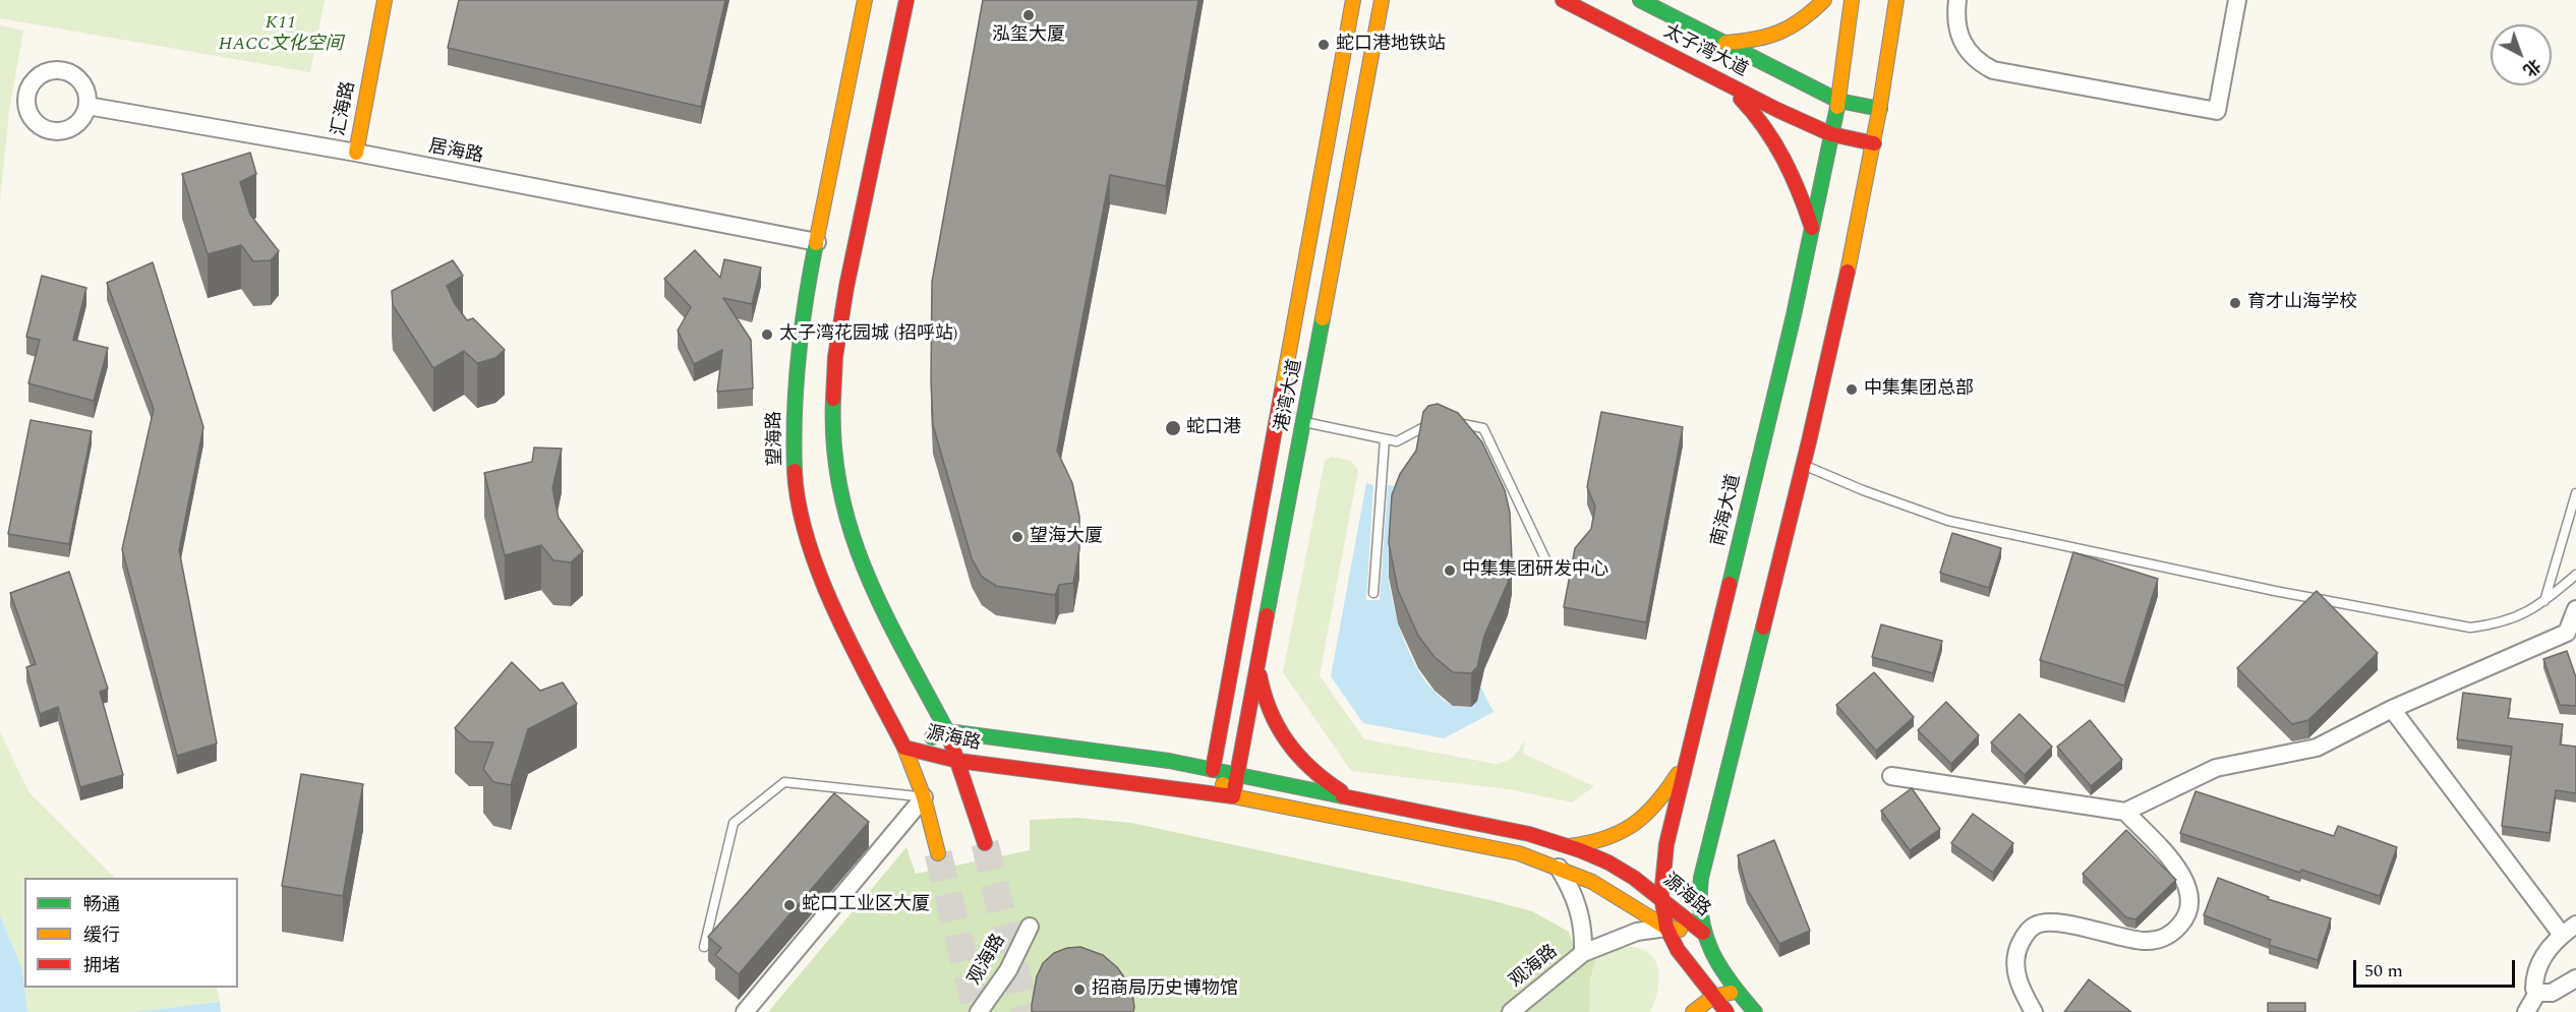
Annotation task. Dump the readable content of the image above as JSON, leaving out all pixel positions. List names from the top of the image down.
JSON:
{
  "streets": {
    "main road": [
      "太子湾大道",
      "汇海路",
      "港湾大道",
      "望海路",
      "南海大道",
      "源海路"
    ],
    "street": ["居海路", "观海路"]
  },
  "crossings": [
    ["太子湾大道", "南海大道"],
    ["汇海路", "居海路"],
    ["居海路", "望海路"],
    ["港湾大道", "源海路"],
    ["望海路", "源海路"],
    ["南海大道", "源海路"],
    ["南海大道", "观海路"],
    ["源海路", "观海路"]
  ],
  "parks": ["K11 HACC文化空间"],
  "places": [
    "泓玺大厦",
    "蛇口港地铁站",
    "育才山海学校",
    "太子湾花园城 (招呼站)",
    "中集集团总部",
    "蛇口港",
    "望海大厦",
    "中集集团研发中心",
    "蛇口工业区大厦",
    "招商局历史博物馆"
  ],
  "legend": ["畅通", "缓行", "拥堵"],
  "scale_bar": "50 m",
  "north": "bottom right"
}
